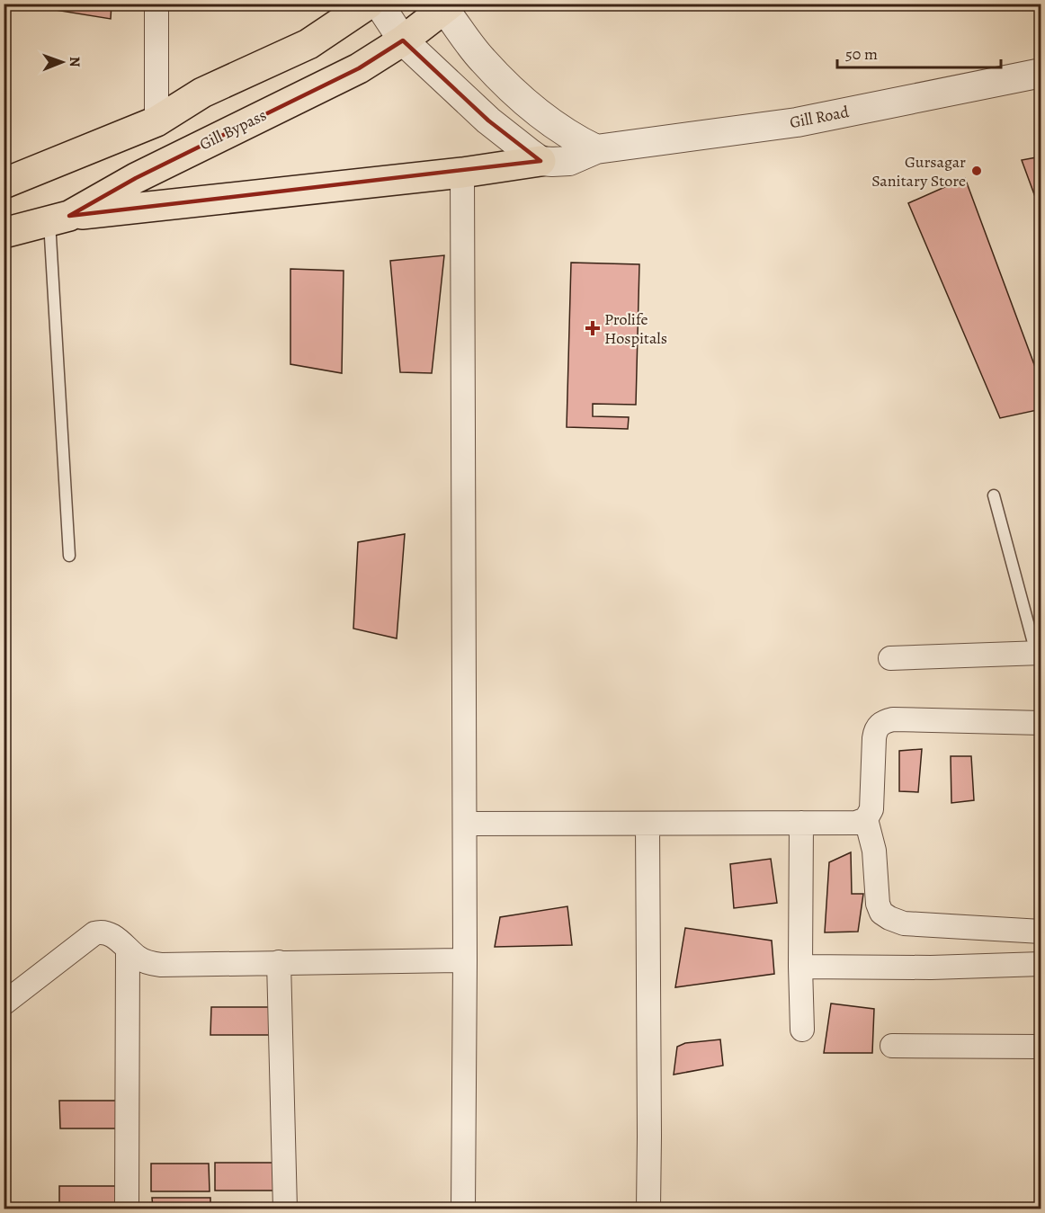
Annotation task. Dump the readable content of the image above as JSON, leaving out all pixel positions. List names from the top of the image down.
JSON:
{
  "streets": {
    "main road": ["Gill Bypass"],
    "street": ["Gill Road"]
  },
  "places": {
    "other": ["Gursagar Sanitary Store"],
    "health": ["Prolife Hospitals"]
  },
  "scale_bar": "50 m",
  "north": "right"
}
